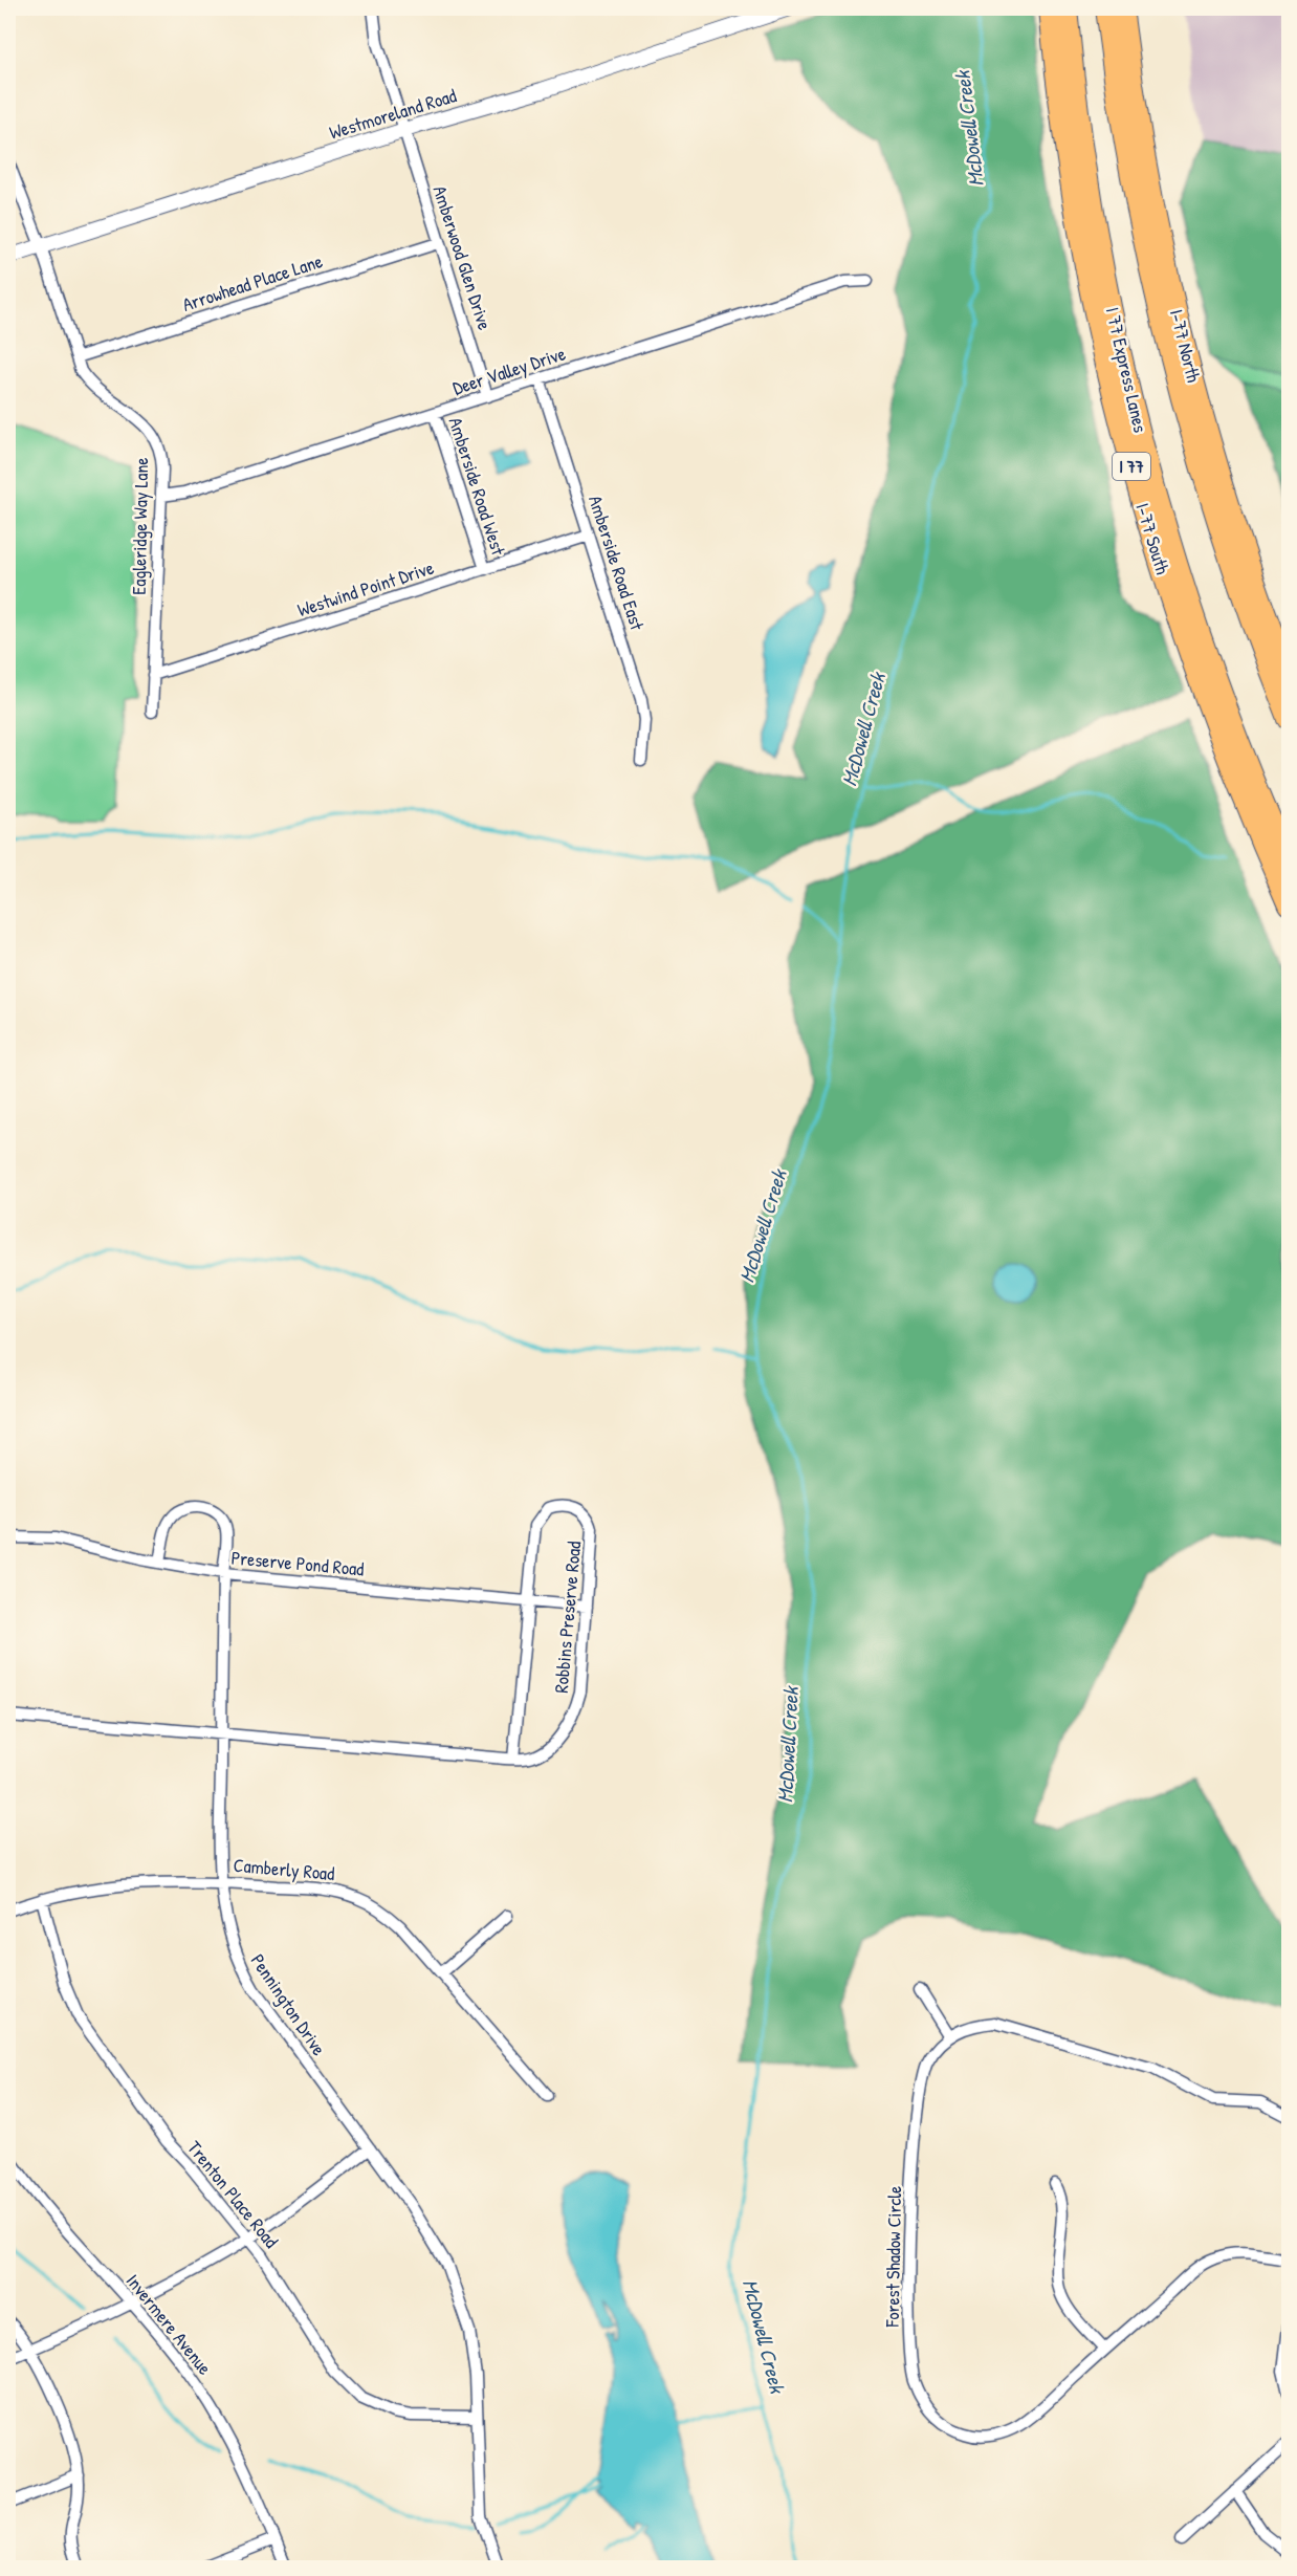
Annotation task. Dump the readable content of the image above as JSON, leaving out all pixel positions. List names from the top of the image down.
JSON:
{
  "streets": {
    "highway": [
      "I-77 North",
      "I 77 Express Lanes",
      "I 77",
      "I-77 South"
    ],
    "street": [
      "Westmoreland Road",
      "Amberwood Glen Drive",
      "Arrowhead Place Lane",
      "Deer Valley Drive",
      "Amberside Road West",
      "Eagleridge Way Lane",
      "Amberside Road East",
      "Westwind Point Drive",
      "Preserve Pond Road",
      "Robbins Preserve Road",
      "Camberly Road",
      "Pennington Drive",
      "Trenton Place Road",
      "Forest Shadow Circle",
      "Invermere Avenue"
    ]
  },
  "crossings": [
    ["Westmoreland Road", "Amberwood Glen Drive"],
    ["Westmoreland Road", "Eagleridge Way Lane"],
    ["Amberwood Glen Drive", "Arrowhead Place Lane"],
    ["Amberwood Glen Drive", "Deer Valley Drive"],
    ["Arrowhead Place Lane", "Eagleridge Way Lane"],
    ["Deer Valley Drive", "Amberside Road West"],
    ["Deer Valley Drive", "Eagleridge Way Lane"],
    ["Deer Valley Drive", "Amberside Road East"],
    ["Amberside Road West", "Westwind Point Drive"],
    ["Eagleridge Way Lane", "Westwind Point Drive"],
    ["Amberside Road East", "Westwind Point Drive"],
    ["Preserve Pond Road", "Robbins Preserve Road"],
    ["Preserve Pond Road", "Pennington Drive"],
    ["Robbins Preserve Road", "Pennington Drive"],
    ["Camberly Road", "Pennington Drive"],
    ["Camberly Road", "Trenton Place Road"],
    ["Pennington Drive", "Trenton Place Road"]
  ],
  "water": ["McDowell Creek"]
}
